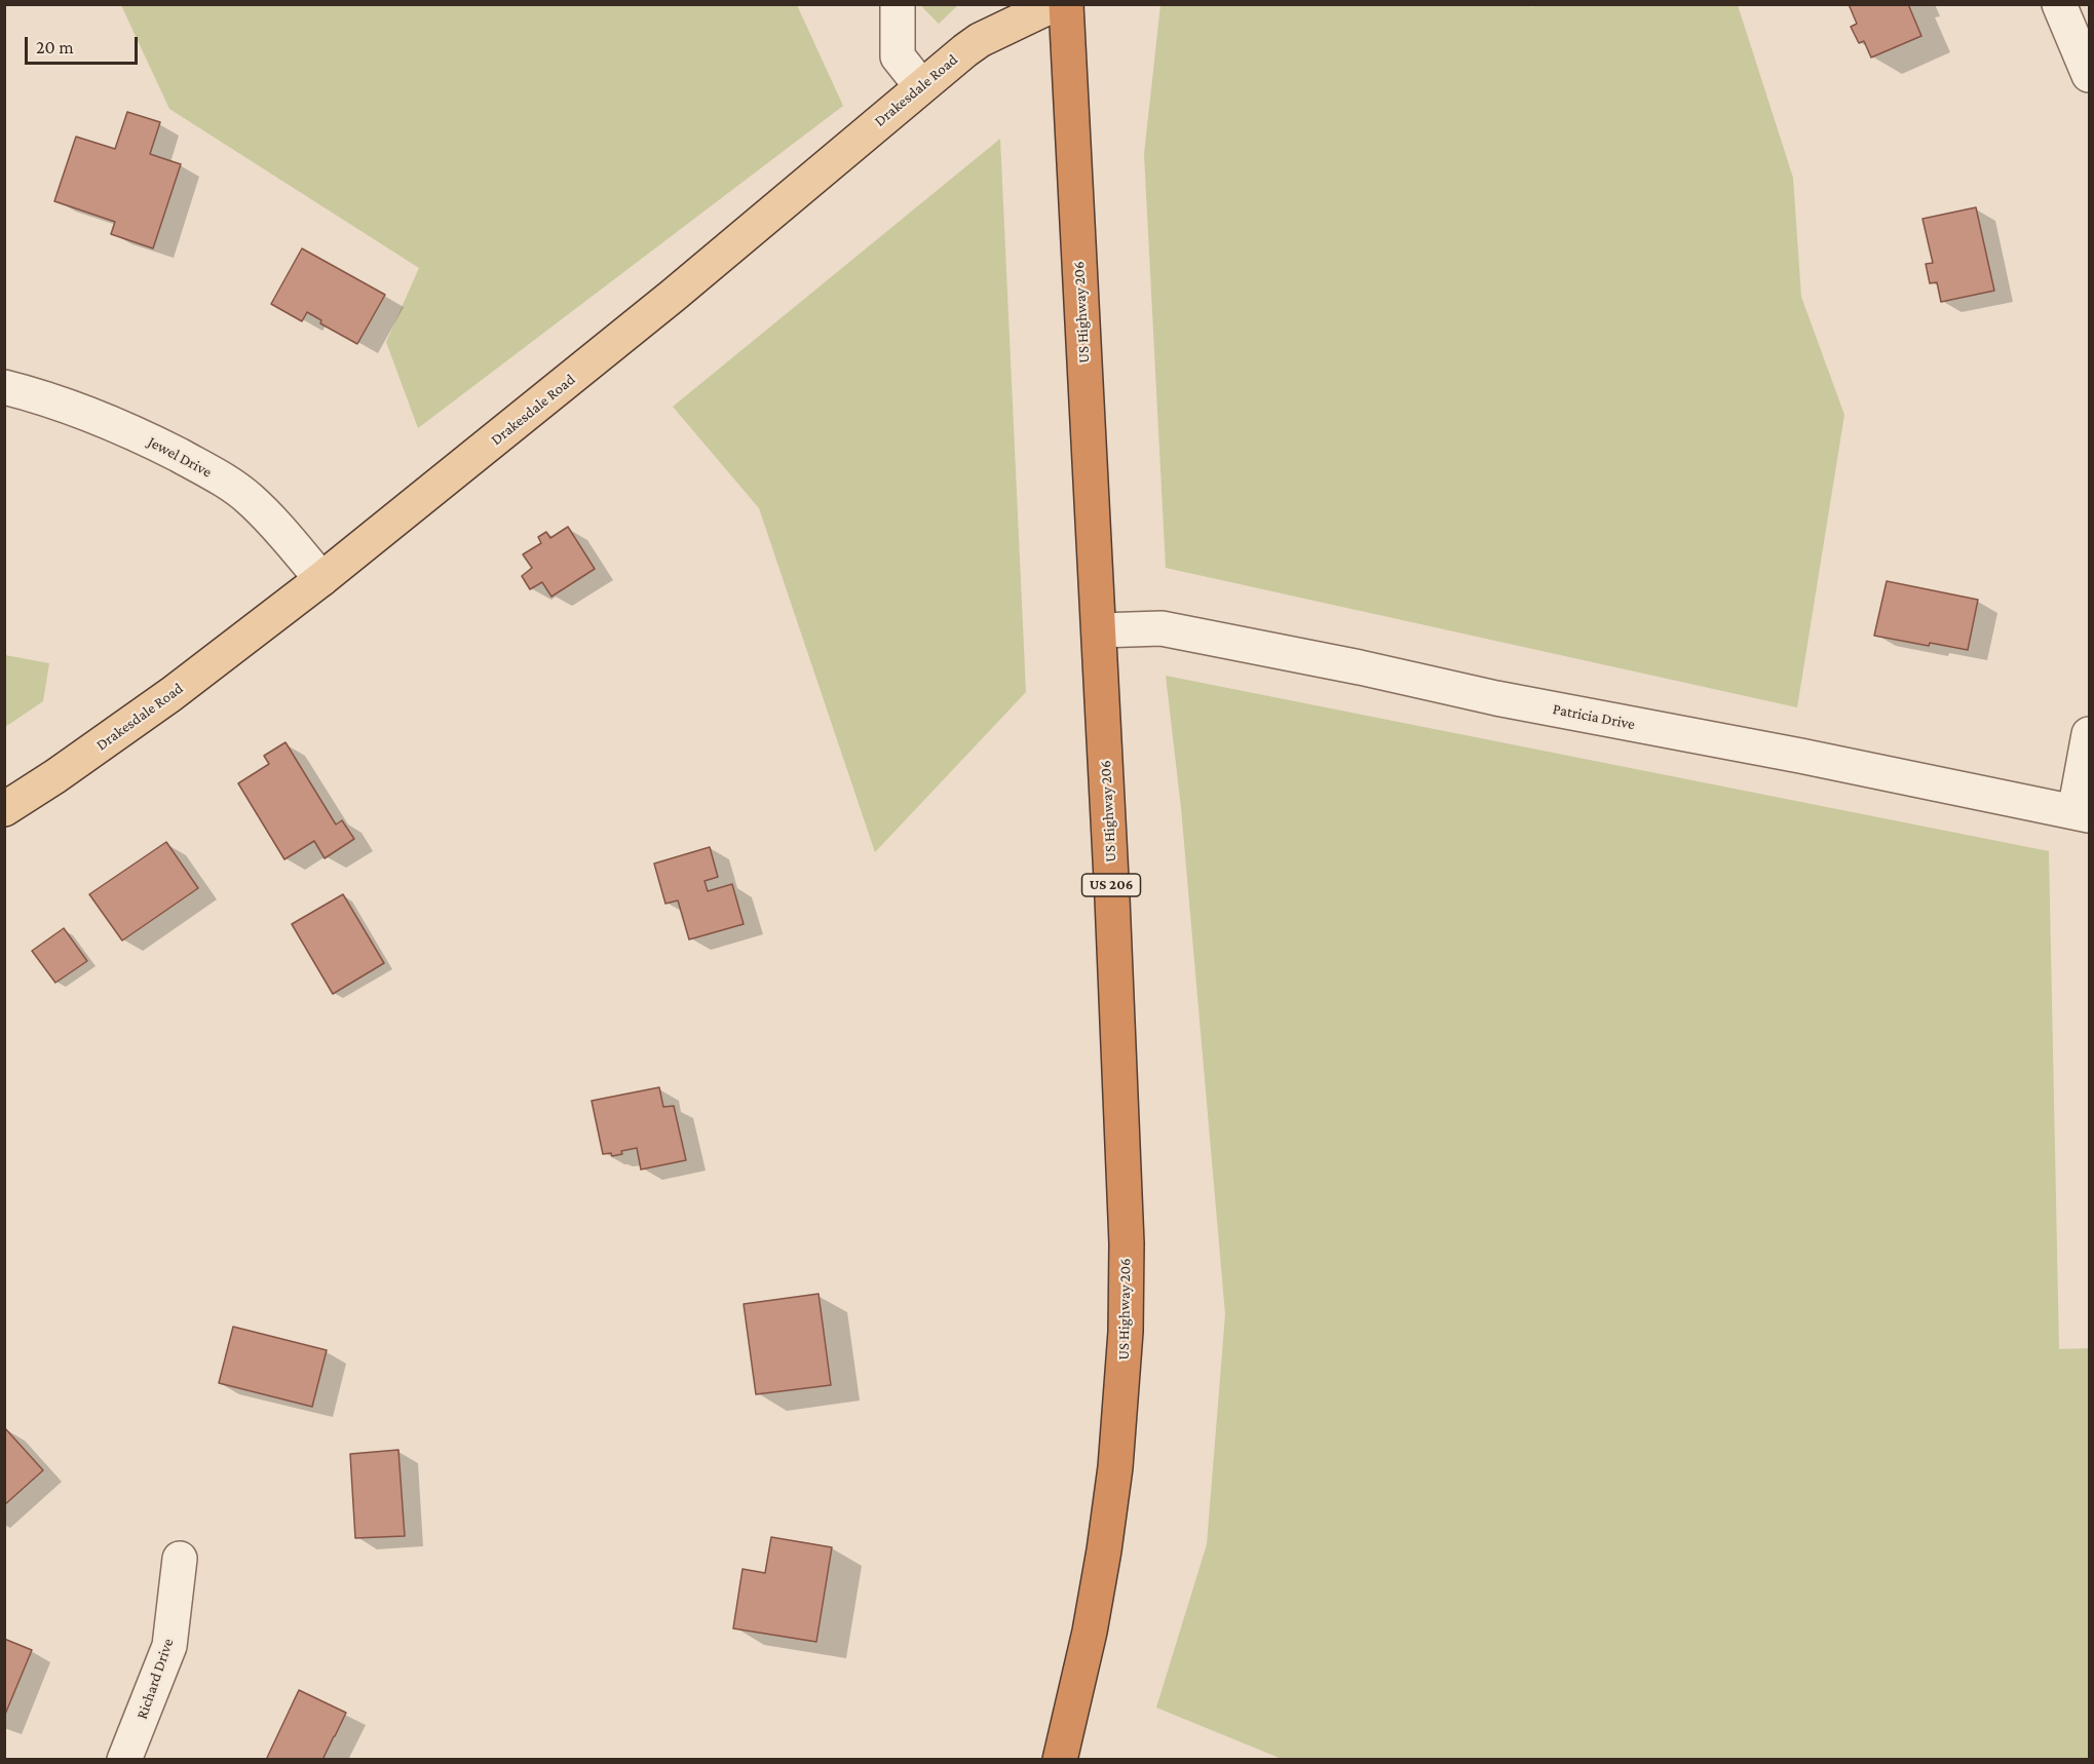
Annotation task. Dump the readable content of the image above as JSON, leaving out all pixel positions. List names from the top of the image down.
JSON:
{
  "streets": {
    "highway": ["US Highway 206", "US 206"],
    "main road": ["Drakesdale Road"],
    "street": ["Jewel Drive", "Patricia Drive", "Richard Drive"]
  },
  "crossings": [
    ["Drakesdale Road", "Jewel Drive"],
    ["US Highway 206", "Patricia Drive"]
  ],
  "scale_bar": "20 m"
}
